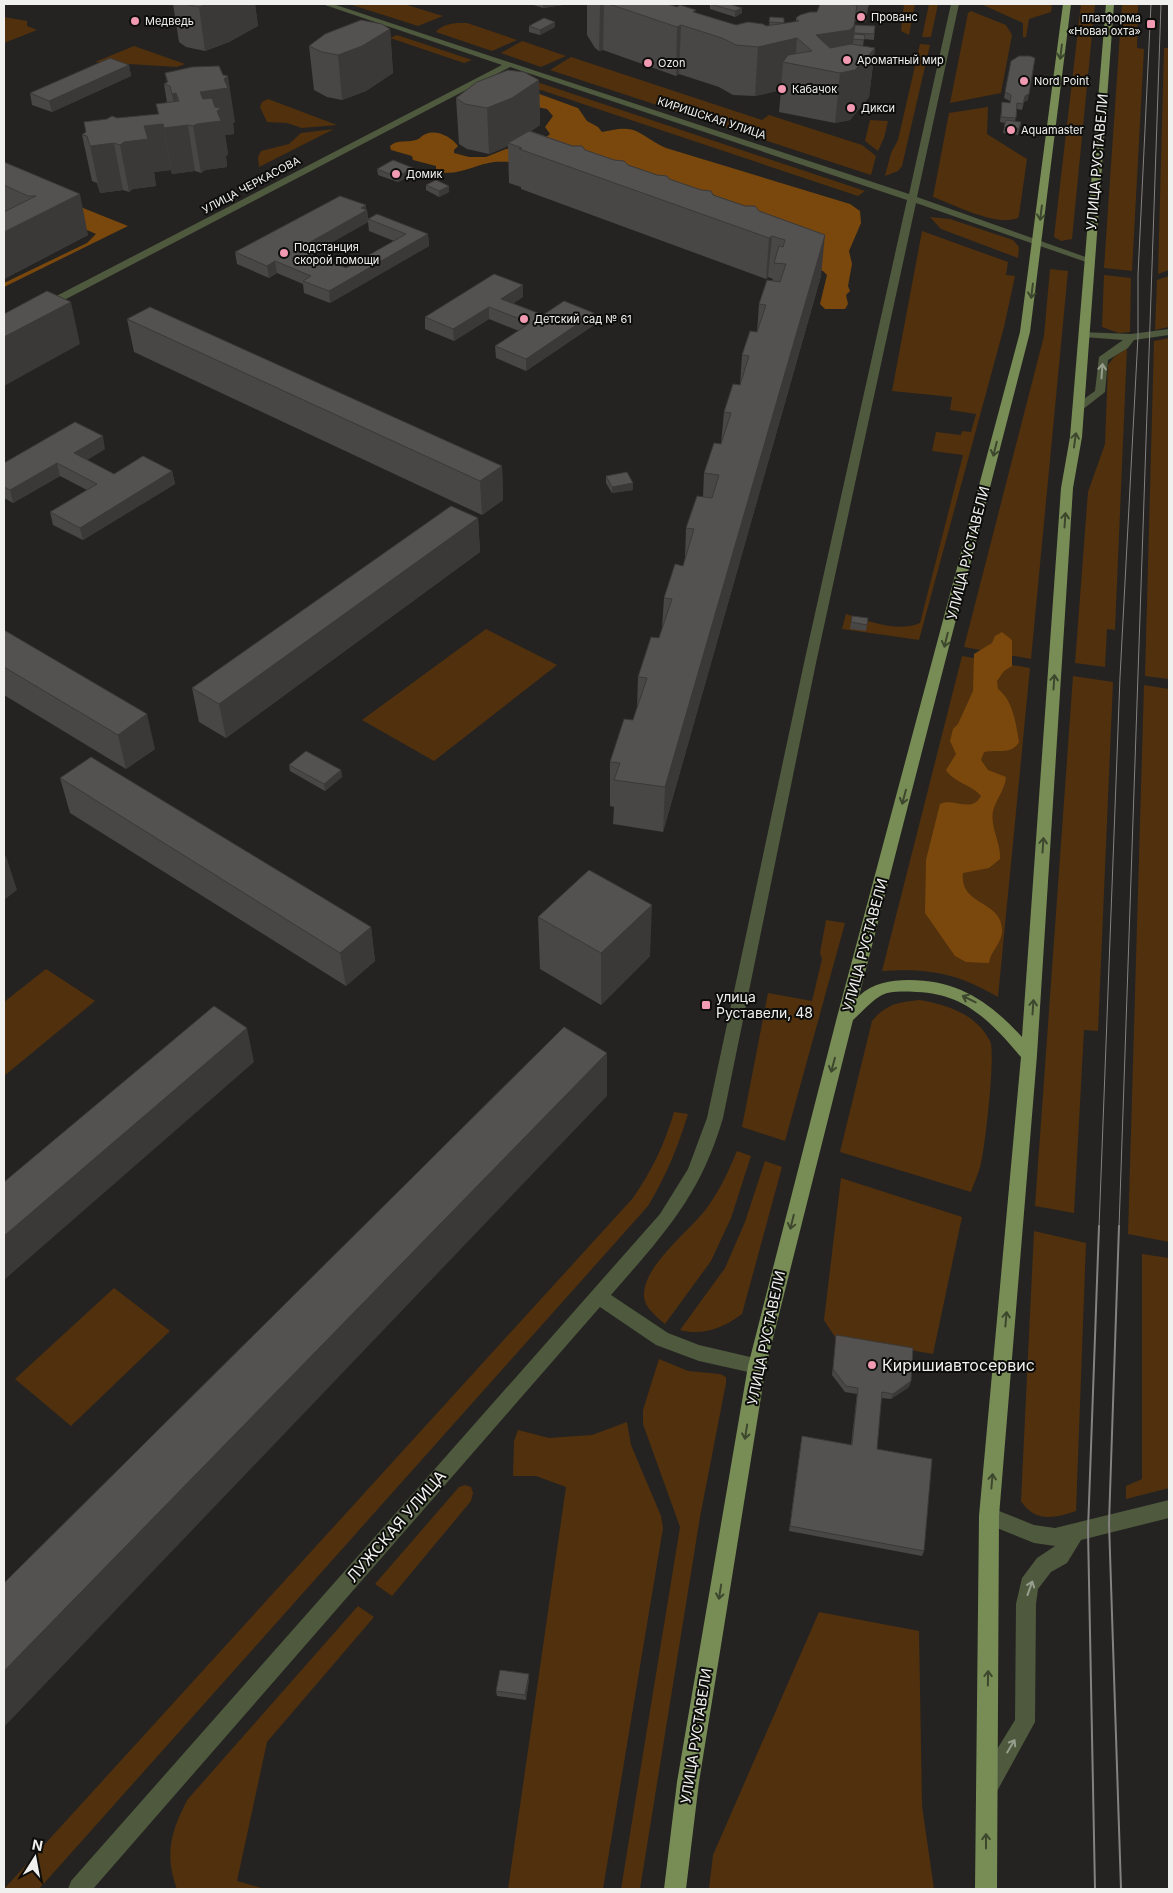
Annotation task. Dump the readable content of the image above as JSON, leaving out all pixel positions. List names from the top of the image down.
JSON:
{
  "streets": {
    "main road": ["УЛИЦА РУСТАВЕЛИ"],
    "street": ["КИРИШСКАЯ УЛИЦА", "УЛИЦА ЧЕРКАСОВА", "ЛУЖСКАЯ УЛИЦА"]
  },
  "crossings": [
    ["КИРИШСКАЯ УЛИЦА", "УЛИЦА РУСТАВЕЛИ"],
    ["КИРИШСКАЯ УЛИЦА", "УЛИЦА ЧЕРКАСОВА"]
  ],
  "places": {
    "other": [
      "Прованс",
      "Медведь",
      "Ароматный мир",
      "Ozon",
      "Nord Point",
      "Кабачок",
      "Дикси",
      "Aquamaster",
      "Домик",
      "Подстанция скорой помощи",
      "Детский сад № 61",
      "Киришиавтосервис"
    ],
    "transit": ["платформа «Новая охта»", "улица Руставели, 48"]
  },
  "north": "top"
}
